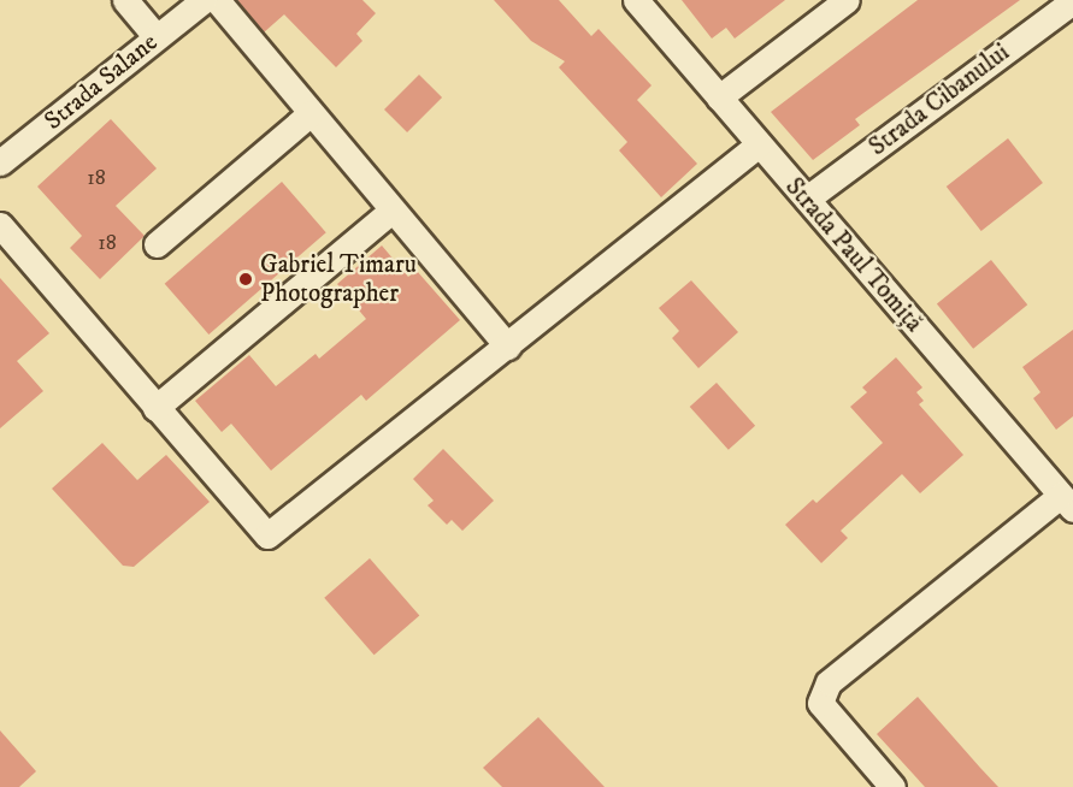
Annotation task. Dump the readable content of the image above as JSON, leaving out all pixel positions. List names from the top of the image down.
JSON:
{
  "streets": {
    "street": ["Strada Salane", "Strada Cibanului", "Strada Paul Tomiță"]
  },
  "crossings": [
    ["Strada Cibanului", "Strada Paul Tomiță"]
  ],
  "places": ["Gabriel Timaru Photographer"],
  "house_numbers": ["18", "18"]
}
